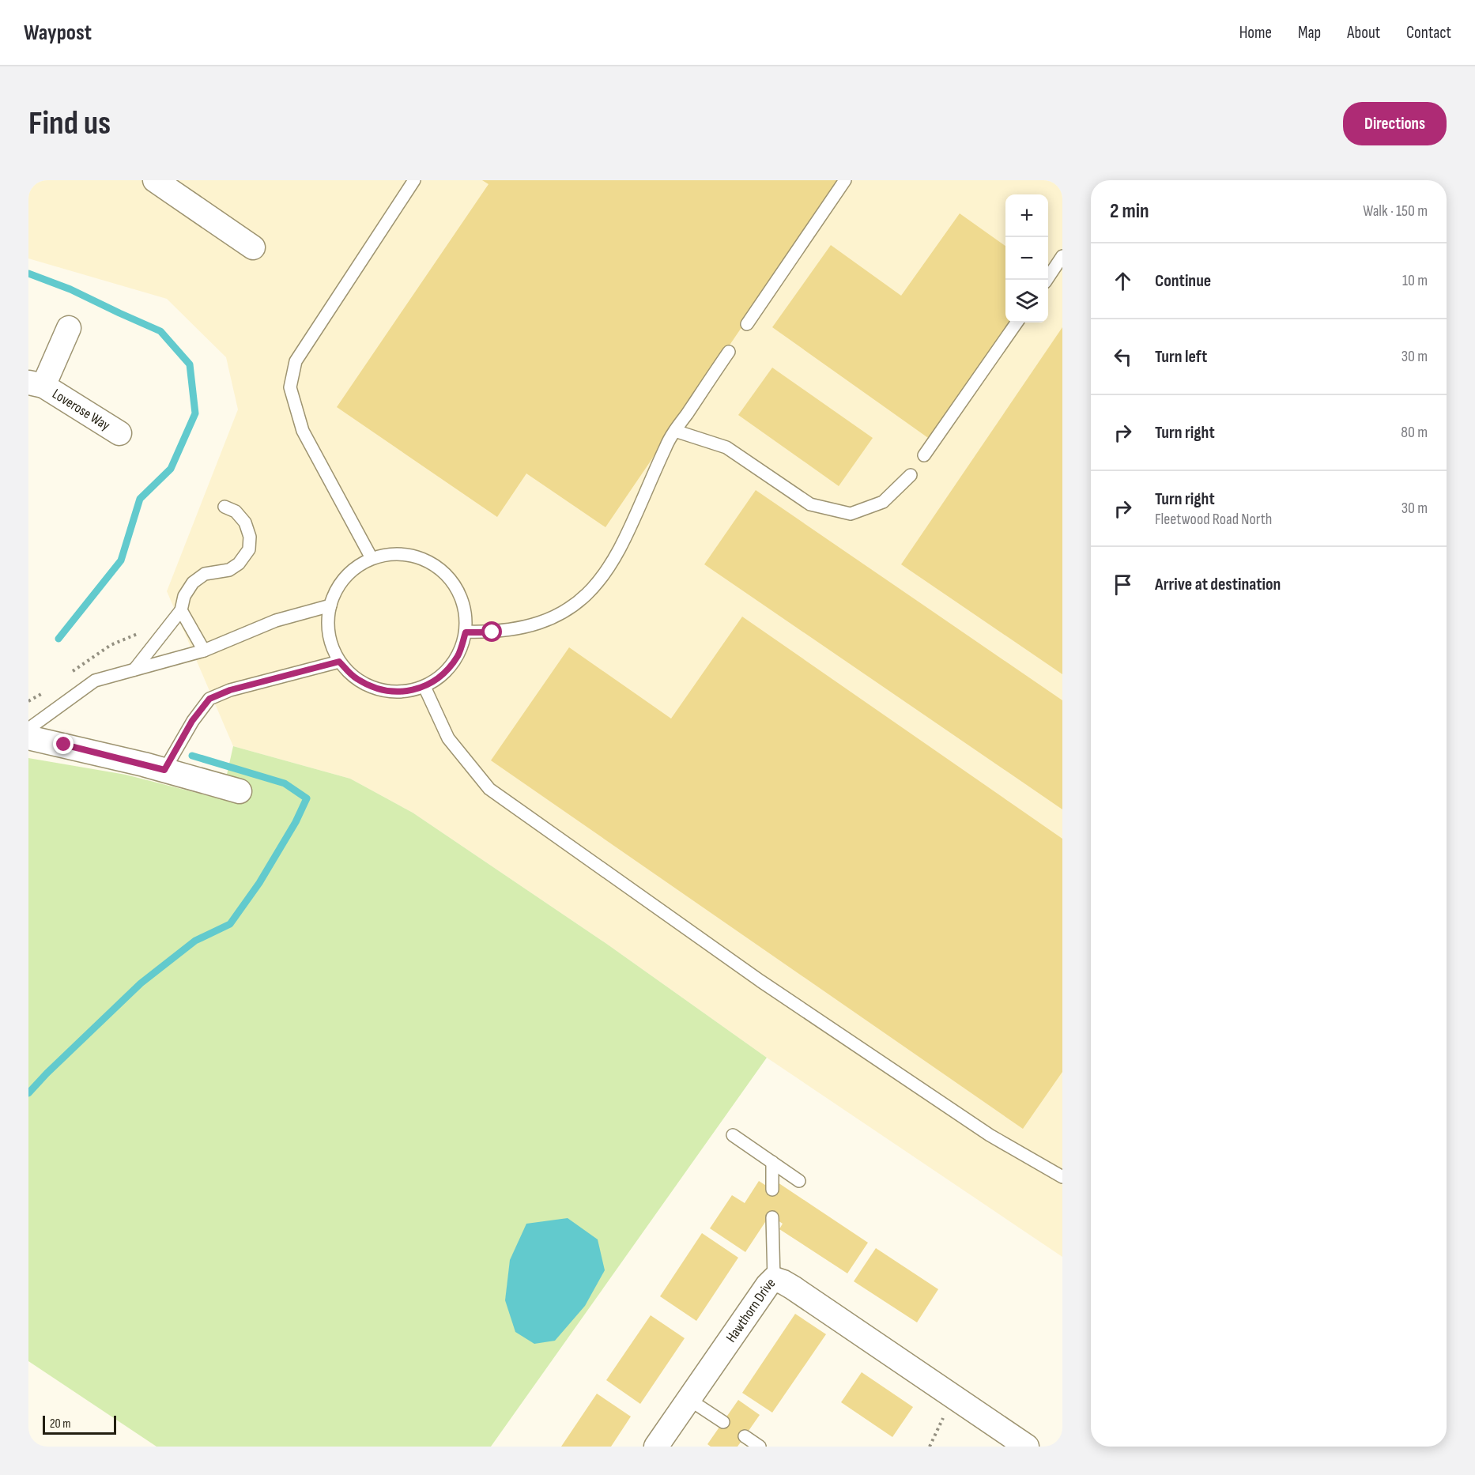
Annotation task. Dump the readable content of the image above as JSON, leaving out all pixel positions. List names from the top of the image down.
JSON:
{
  "streets": {
    "street": ["Loverose Way", "Hawthorn Drive"]
  },
  "scale_bar": "20 m",
  "page": {
    "header": "Waypost",
    "nav": [
      "Home",
      "Map",
      "About",
      "Contact"
    ],
    "buttons": "Directions",
    "title": "Find us",
    "heading": ["2 min", "Walk · 150 m"],
    "map_buttons": ["+", "−"],
    "list": [
      ["Continue", "10 m"],
      ["Turn left", "30 m"],
      ["Turn right", "80 m"],
      ["Turn right", "Fleetwood Road North", "30 m"],
      "Arrive at destination"
    ],
    "scale": "20 m"
  }
}
